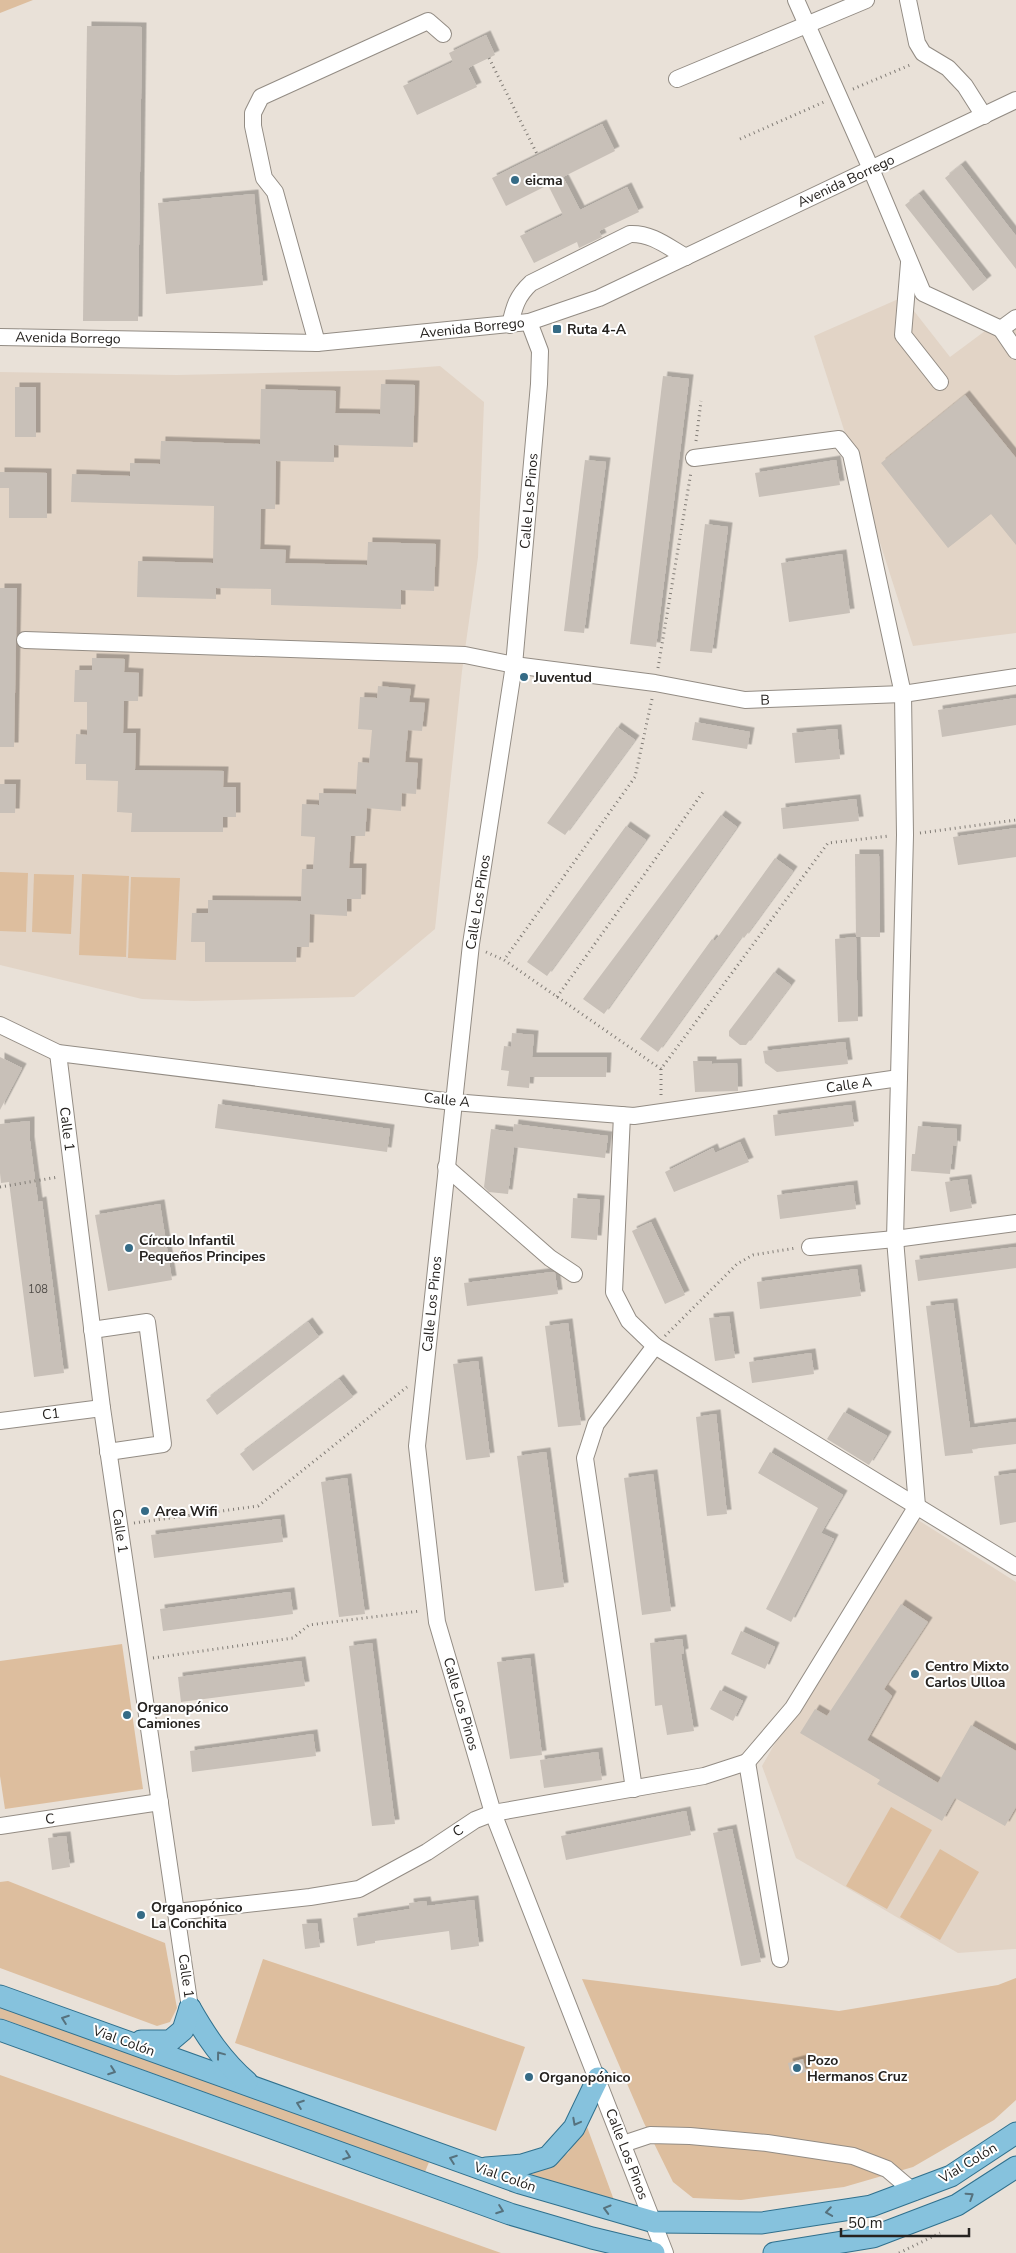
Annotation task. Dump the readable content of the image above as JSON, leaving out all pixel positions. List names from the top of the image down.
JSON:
{
  "streets": {
    "main road": ["Vial Colón"],
    "street": [
      "Avenida Borrego",
      "Calle Los Pinos",
      "B",
      "Calle A",
      "Calle 1",
      "C1",
      "C"
    ]
  },
  "crossings": [
    ["Avenida Borrego", "Calle Los Pinos"],
    ["Calle Los Pinos", "B"],
    ["Calle Los Pinos", "Calle A"],
    ["Calle Los Pinos", "C"],
    ["Calle Los Pinos", "Vial Colón"],
    ["Calle A", "Calle 1"],
    ["Calle 1", "C1"],
    ["Calle 1", "C"]
  ],
  "places": {
    "other": [
      "eicma",
      "Juventud",
      "Círculo Infantil Pequeños Principes",
      "Area Wifi",
      "Centro Mixto Carlos Ulloa",
      "Organopónico Camiones",
      "Organopónico La Conchita",
      "Pozo Hermanos Cruz",
      "Organopónico"
    ],
    "transit": ["Ruta 4-A"]
  },
  "house_numbers": ["108"],
  "scale_bar": "50 m"
}
